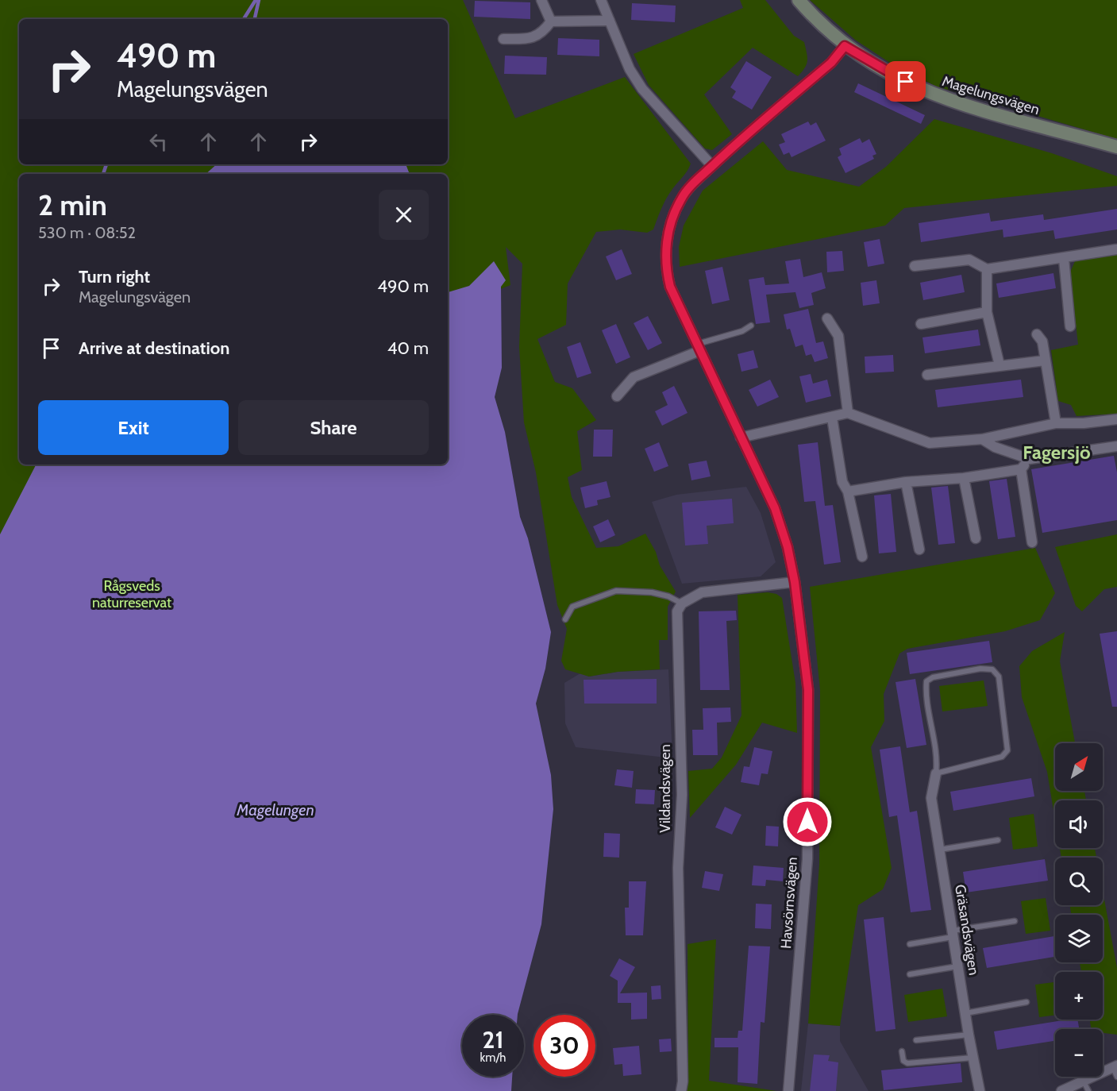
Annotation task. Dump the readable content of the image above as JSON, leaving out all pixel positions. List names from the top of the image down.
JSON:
{
  "streets": {
    "main road": ["Magelungsvägen"],
    "street": ["Vildandsvägen", "Havsörnsvägen", "Gräsandsvägen"]
  },
  "crossings": [
    ["Magelungsvägen", "Havsörnsvägen"]
  ],
  "districts": ["Fagersjö"],
  "water": ["Magelungen"],
  "parks": ["Rågsveds naturreservat"],
  "north": "top right",
  "page": {
    "turn": ["490 m", "Magelungsvägen"],
    "heading": ["2 min", "530 m · 08:52"],
    "list": [
      {
        "name": "Turn right",
        "note": "Magelungsvägen",
        "value": "490 m"
      },
      {
        "name": "Arrive at destination",
        "value": "40 m"
      }
    ],
    "buttons": ["Exit", "Share"],
    "map_buttons": ["+", "−"],
    "speed": "21 km/h",
    "limit": "30"
  }
}
